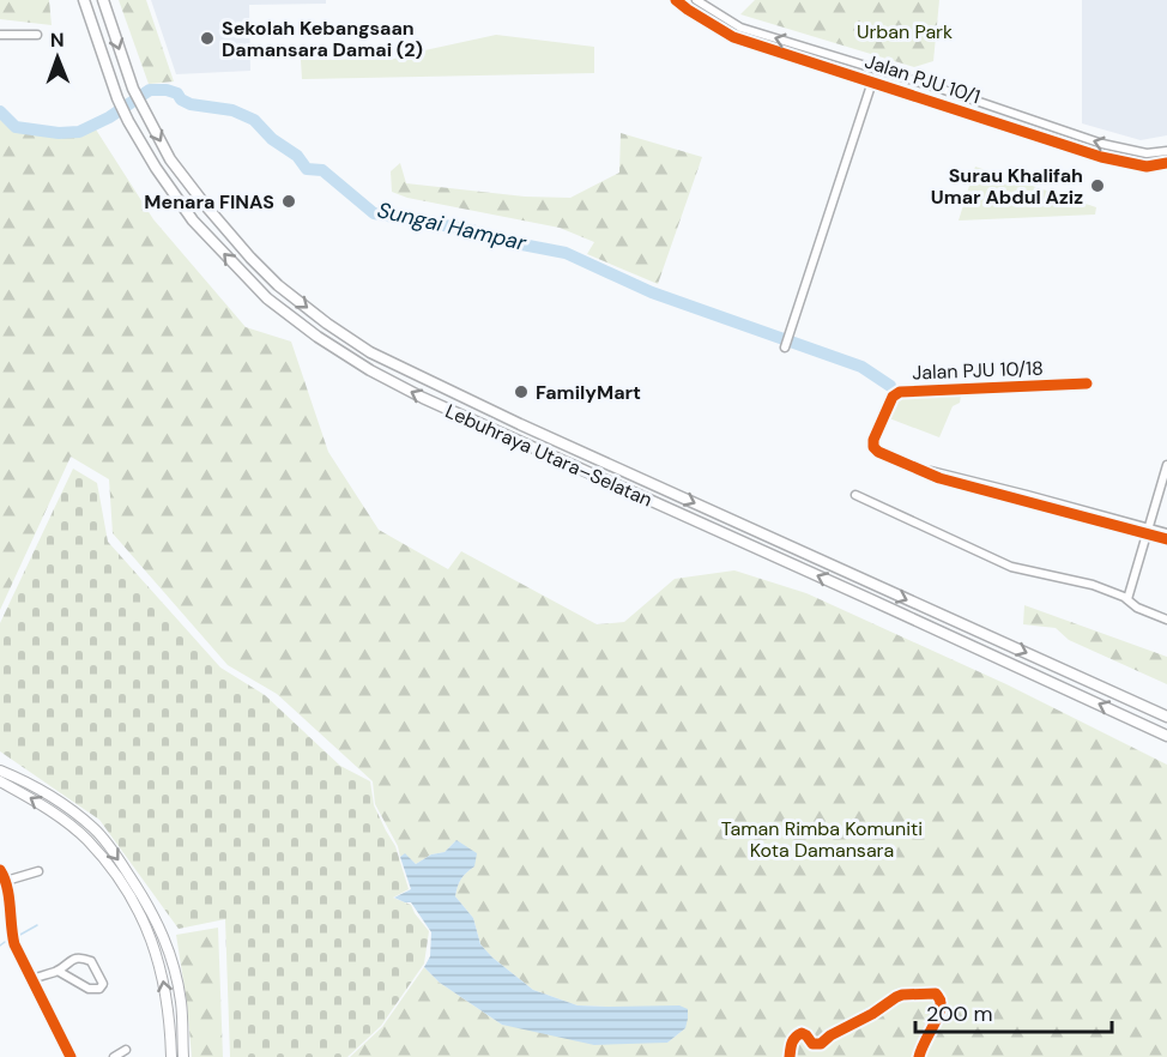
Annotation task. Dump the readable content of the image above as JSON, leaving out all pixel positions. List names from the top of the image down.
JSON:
{
  "streets": {
    "highway": ["Lebuhraya Utara–Selatan"],
    "street": ["Jalan PJU 10/1", "Jalan PJU 10/18"]
  },
  "water": ["Sungai Hampar"],
  "parks": ["Urban Park", "Taman Rimba Komuniti Kota Damansara"],
  "places": [
    "Sekolah Kebangsaan Damansara Damai (2)",
    "Surau Khalifah Umar Abdul Aziz",
    "Menara FINAS",
    "FamilyMart"
  ],
  "scale_bar": "200 m",
  "north": "top"
}
